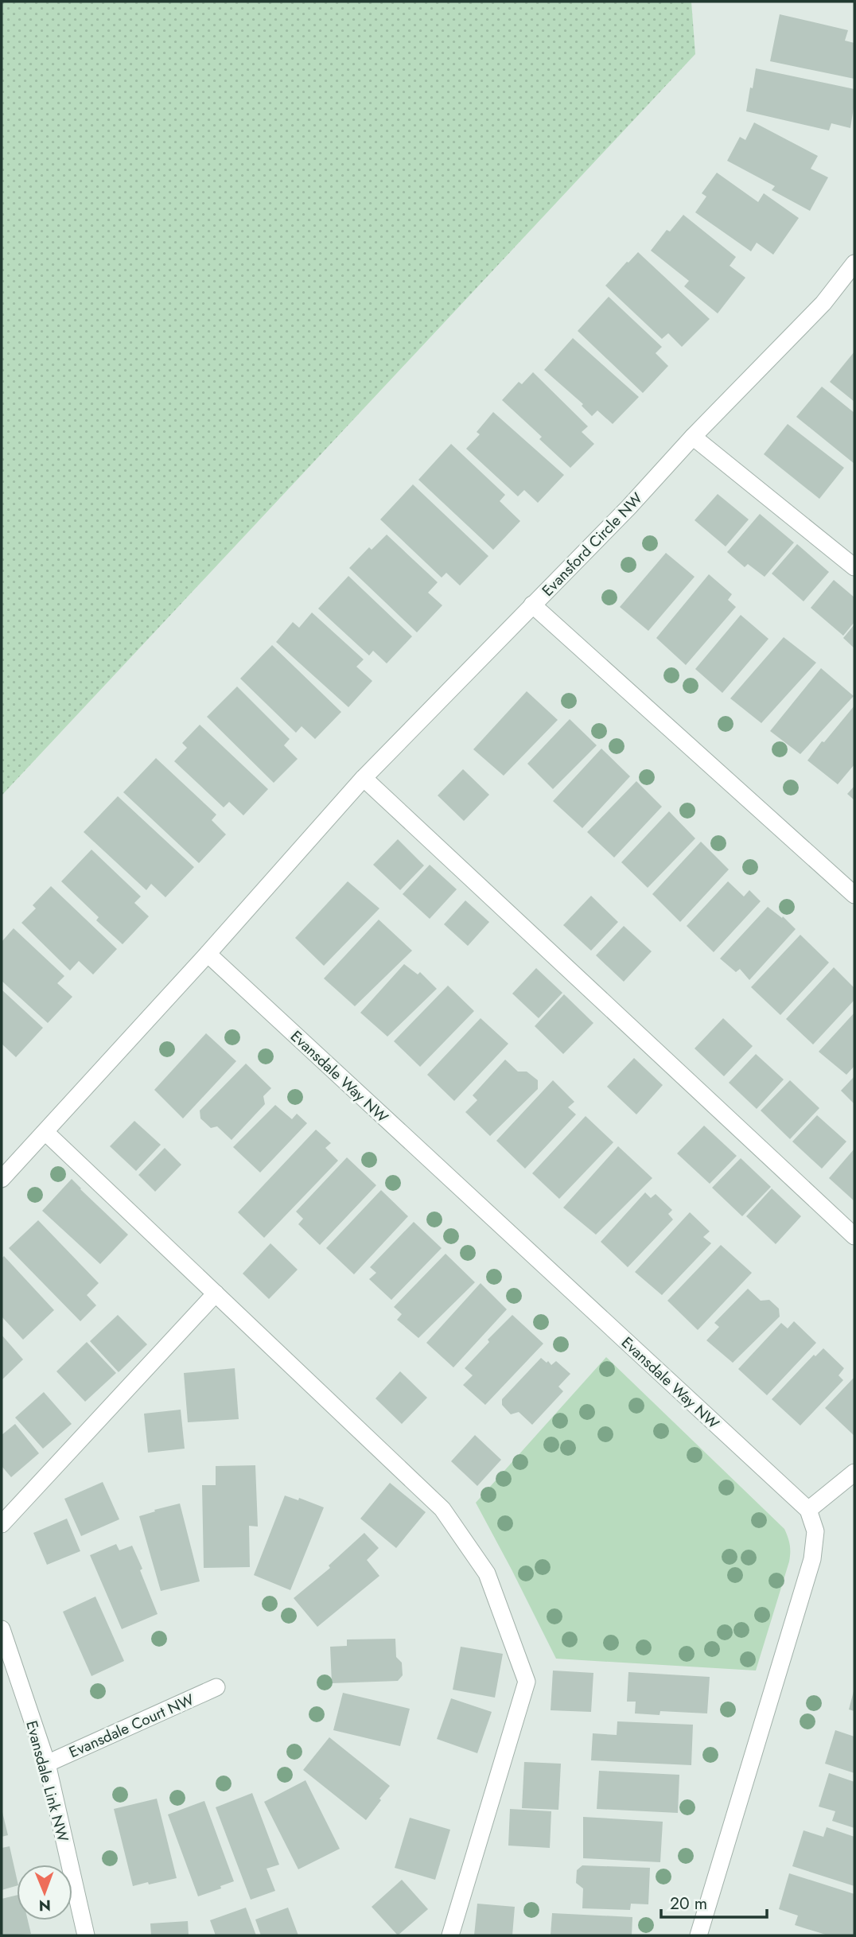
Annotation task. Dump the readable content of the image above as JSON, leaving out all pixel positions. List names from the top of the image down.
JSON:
{
  "streets": {
    "street": [
      "Evansford Circle NW",
      "Evansdale Way NW",
      "Evansdale Court NW",
      "Evansdale Link NW"
    ]
  },
  "crossings": [
    ["Evansdale Court NW", "Evansdale Link NW"]
  ],
  "scale_bar": "20 m",
  "north": "bottom"
}
